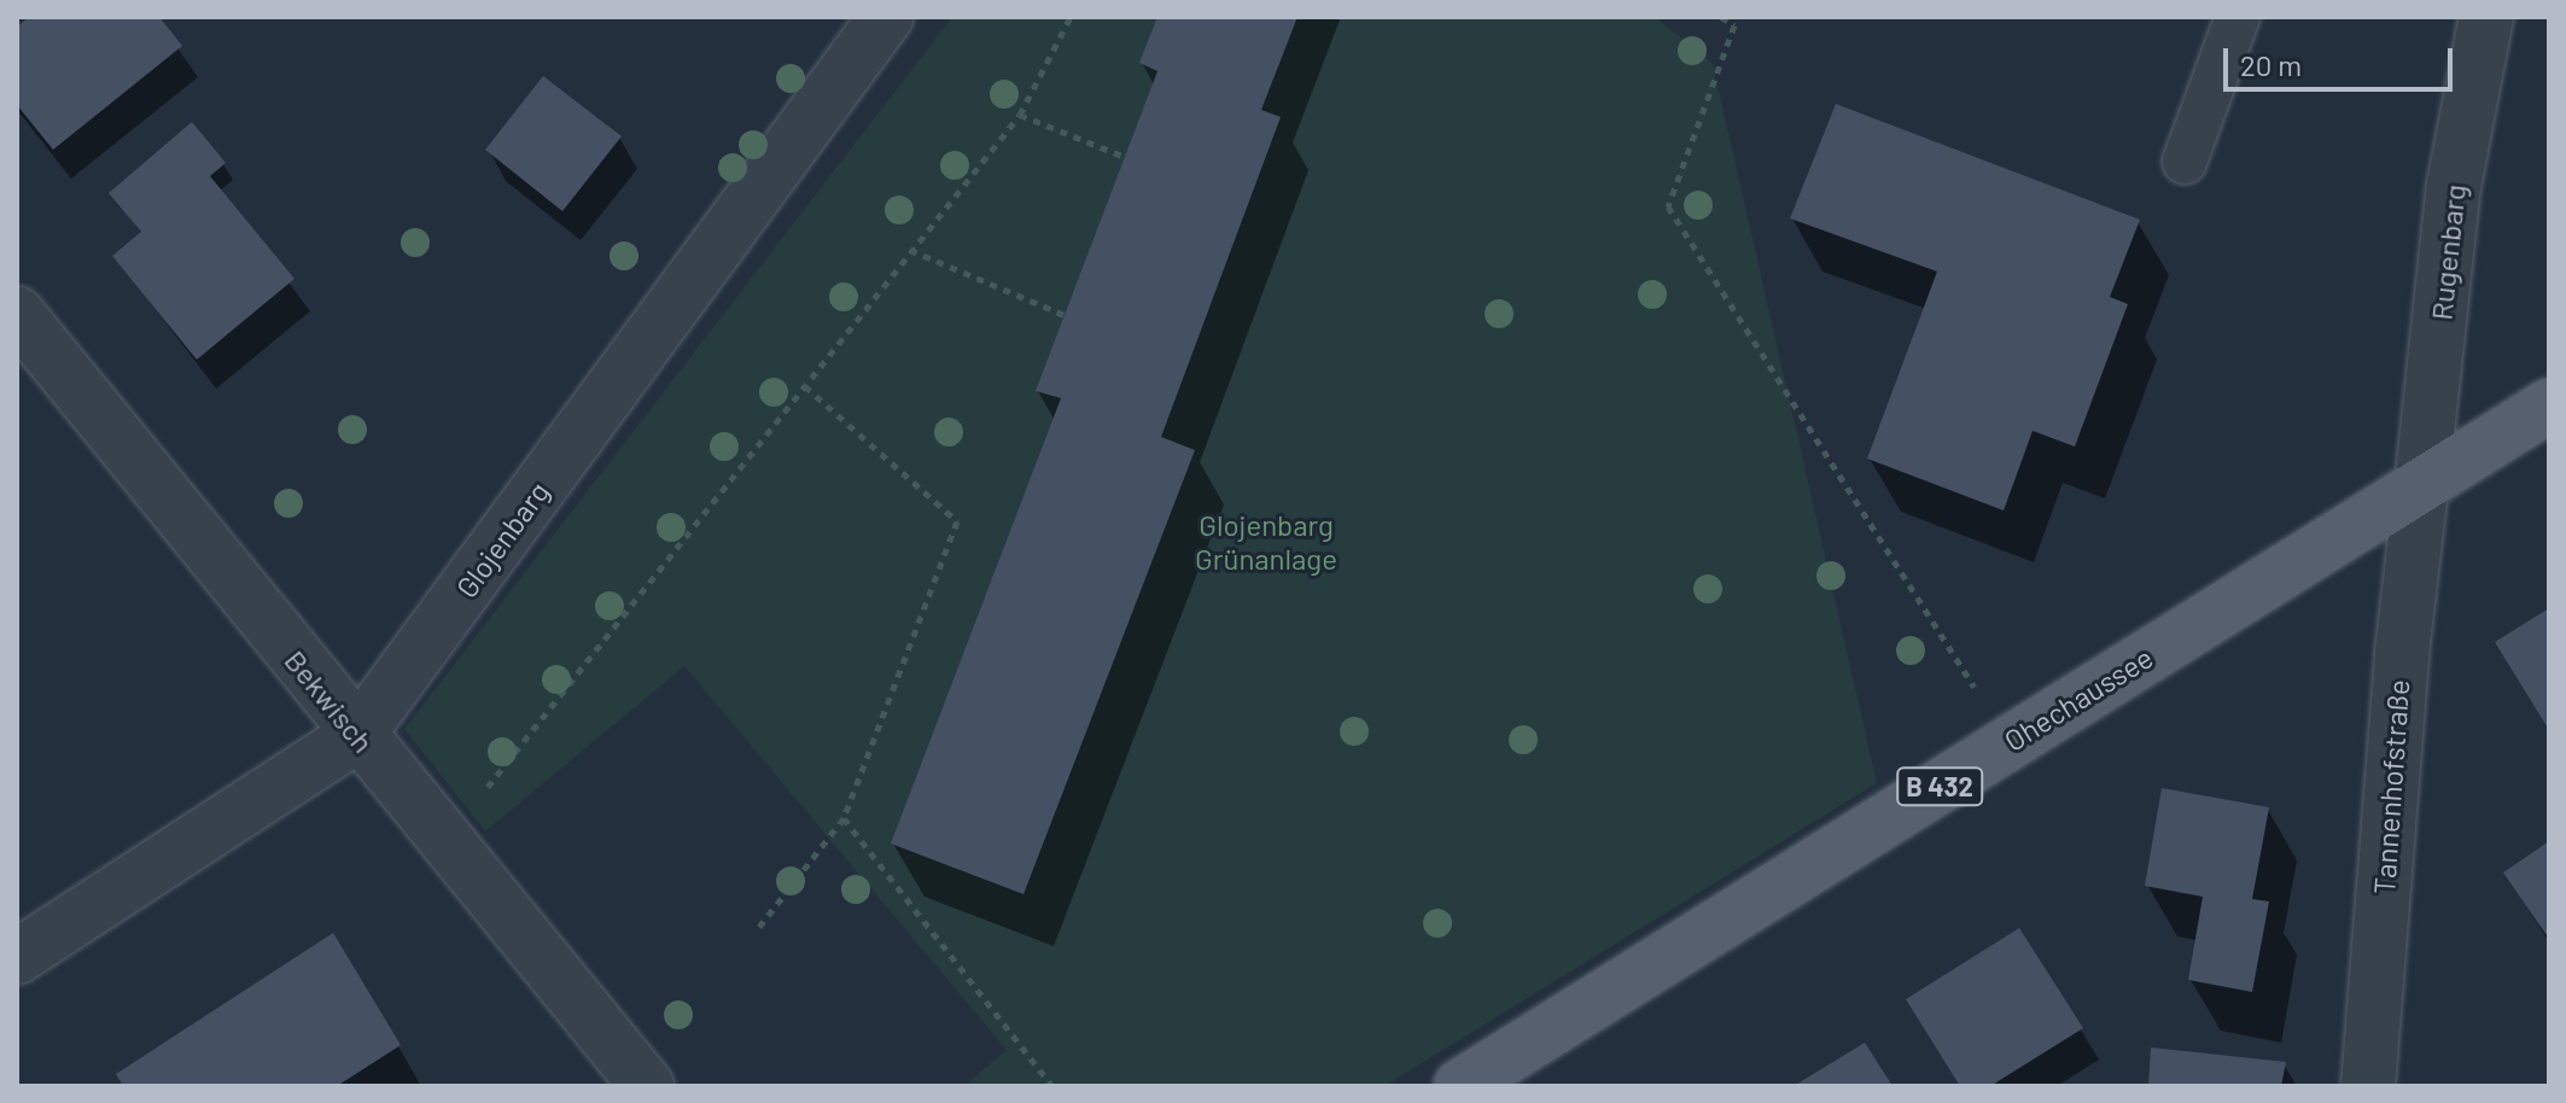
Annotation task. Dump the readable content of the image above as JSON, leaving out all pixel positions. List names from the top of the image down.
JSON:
{
  "streets": {
    "main road": ["Ohechaussee", "B 432"],
    "street": [
      "Rugenbarg",
      "Glojenbarg",
      "Bekwisch",
      "Tannenhofstraße"
    ]
  },
  "crossings": [
    ["Rugenbarg", "Ohechaussee"],
    ["Rugenbarg", "Tannenhofstraße"],
    ["Glojenbarg", "Bekwisch"],
    ["Ohechaussee", "Tannenhofstraße"]
  ],
  "parks": ["Glojenbarg Grünanlage"],
  "scale_bar": "20 m"
}
